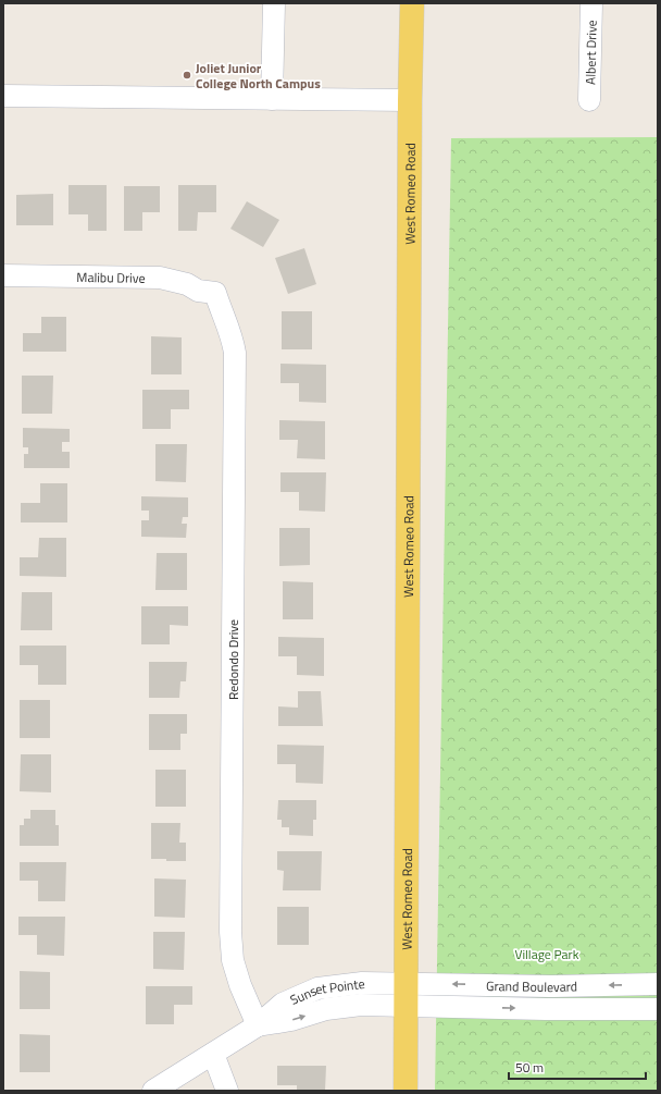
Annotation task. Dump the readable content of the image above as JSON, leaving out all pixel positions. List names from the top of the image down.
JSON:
{
  "streets": {
    "main road": ["West Romeo Road"],
    "street": [
      "Albert Drive",
      "Malibu Drive",
      "Redondo Drive",
      "Grand Boulevard",
      "Sunset Pointe"
    ]
  },
  "crossings": [
    ["West Romeo Road", "Grand Boulevard"],
    ["West Romeo Road", "Sunset Pointe"],
    ["Malibu Drive", "Redondo Drive"],
    ["Redondo Drive", "Sunset Pointe"],
    ["Grand Boulevard", "Sunset Pointe"]
  ],
  "parks": ["Village Park"],
  "places": ["Joliet Junior College North Campus"],
  "scale_bar": "50 m"
}
